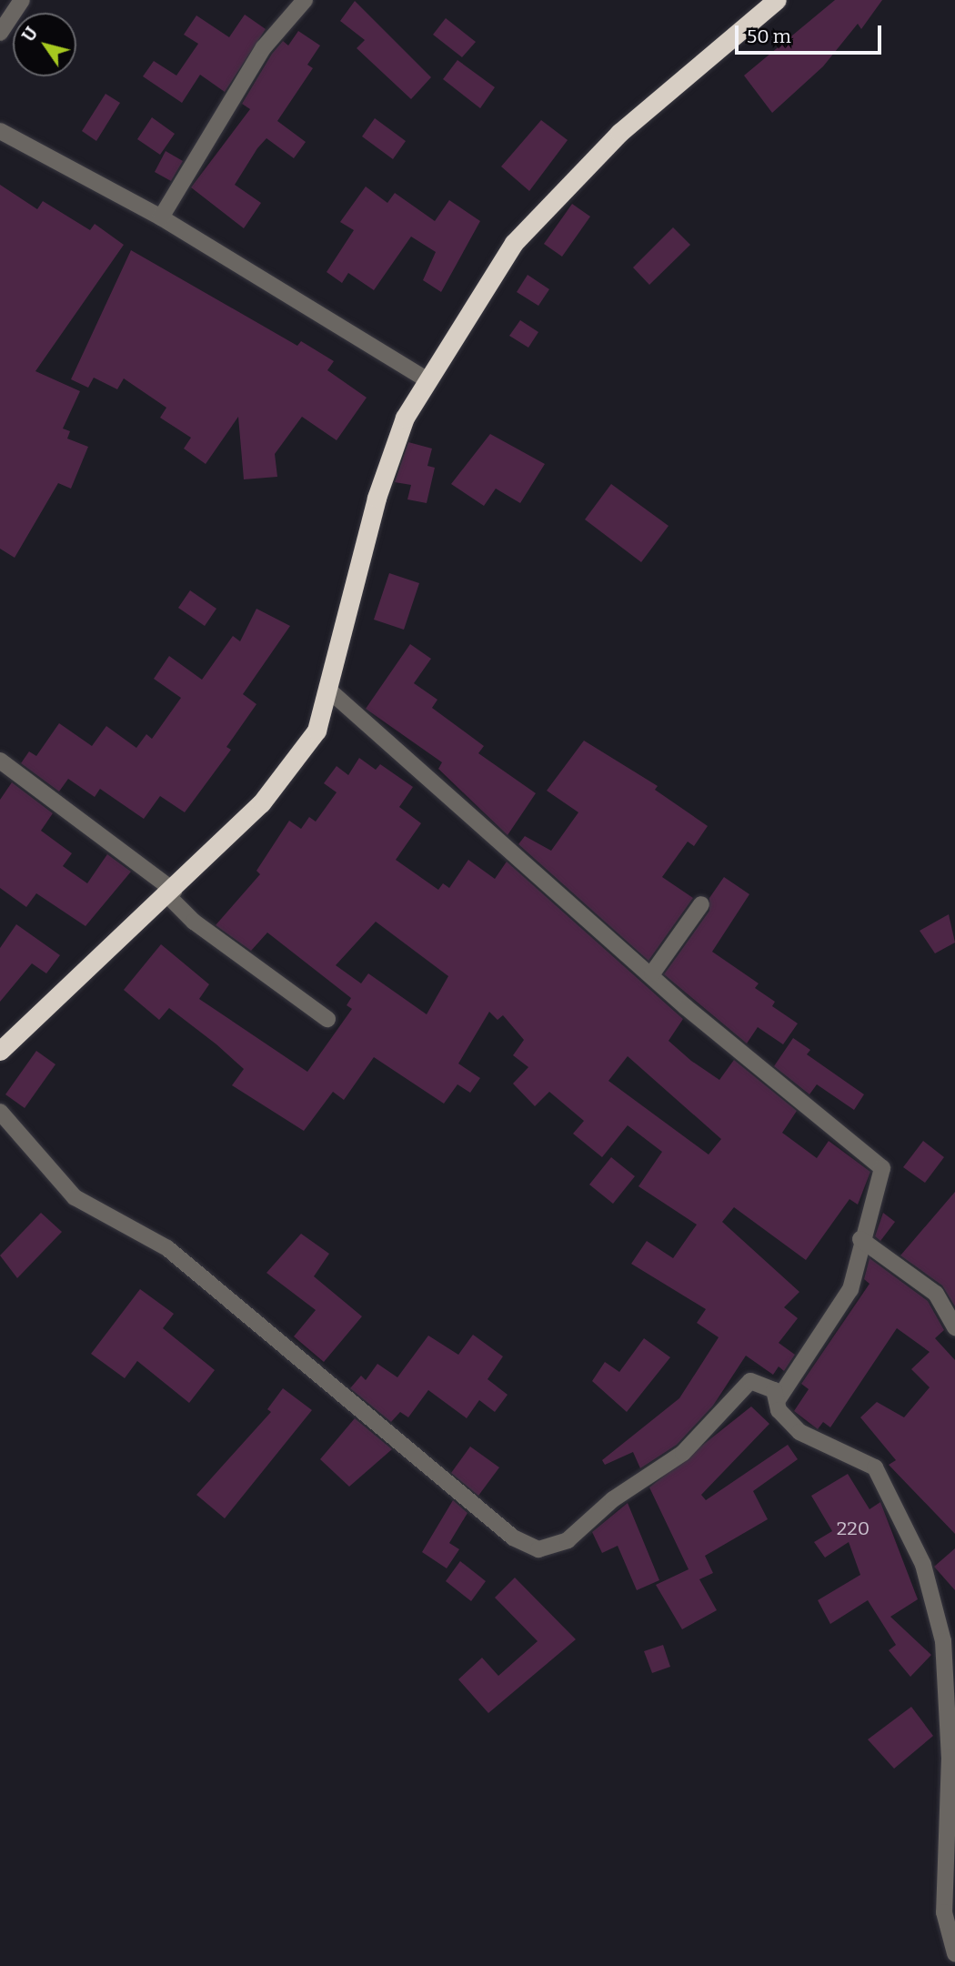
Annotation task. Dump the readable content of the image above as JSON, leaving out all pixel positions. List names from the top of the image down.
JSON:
{
  "house_numbers": ["220"],
  "scale_bar": "50 m",
  "north": "top left"
}
